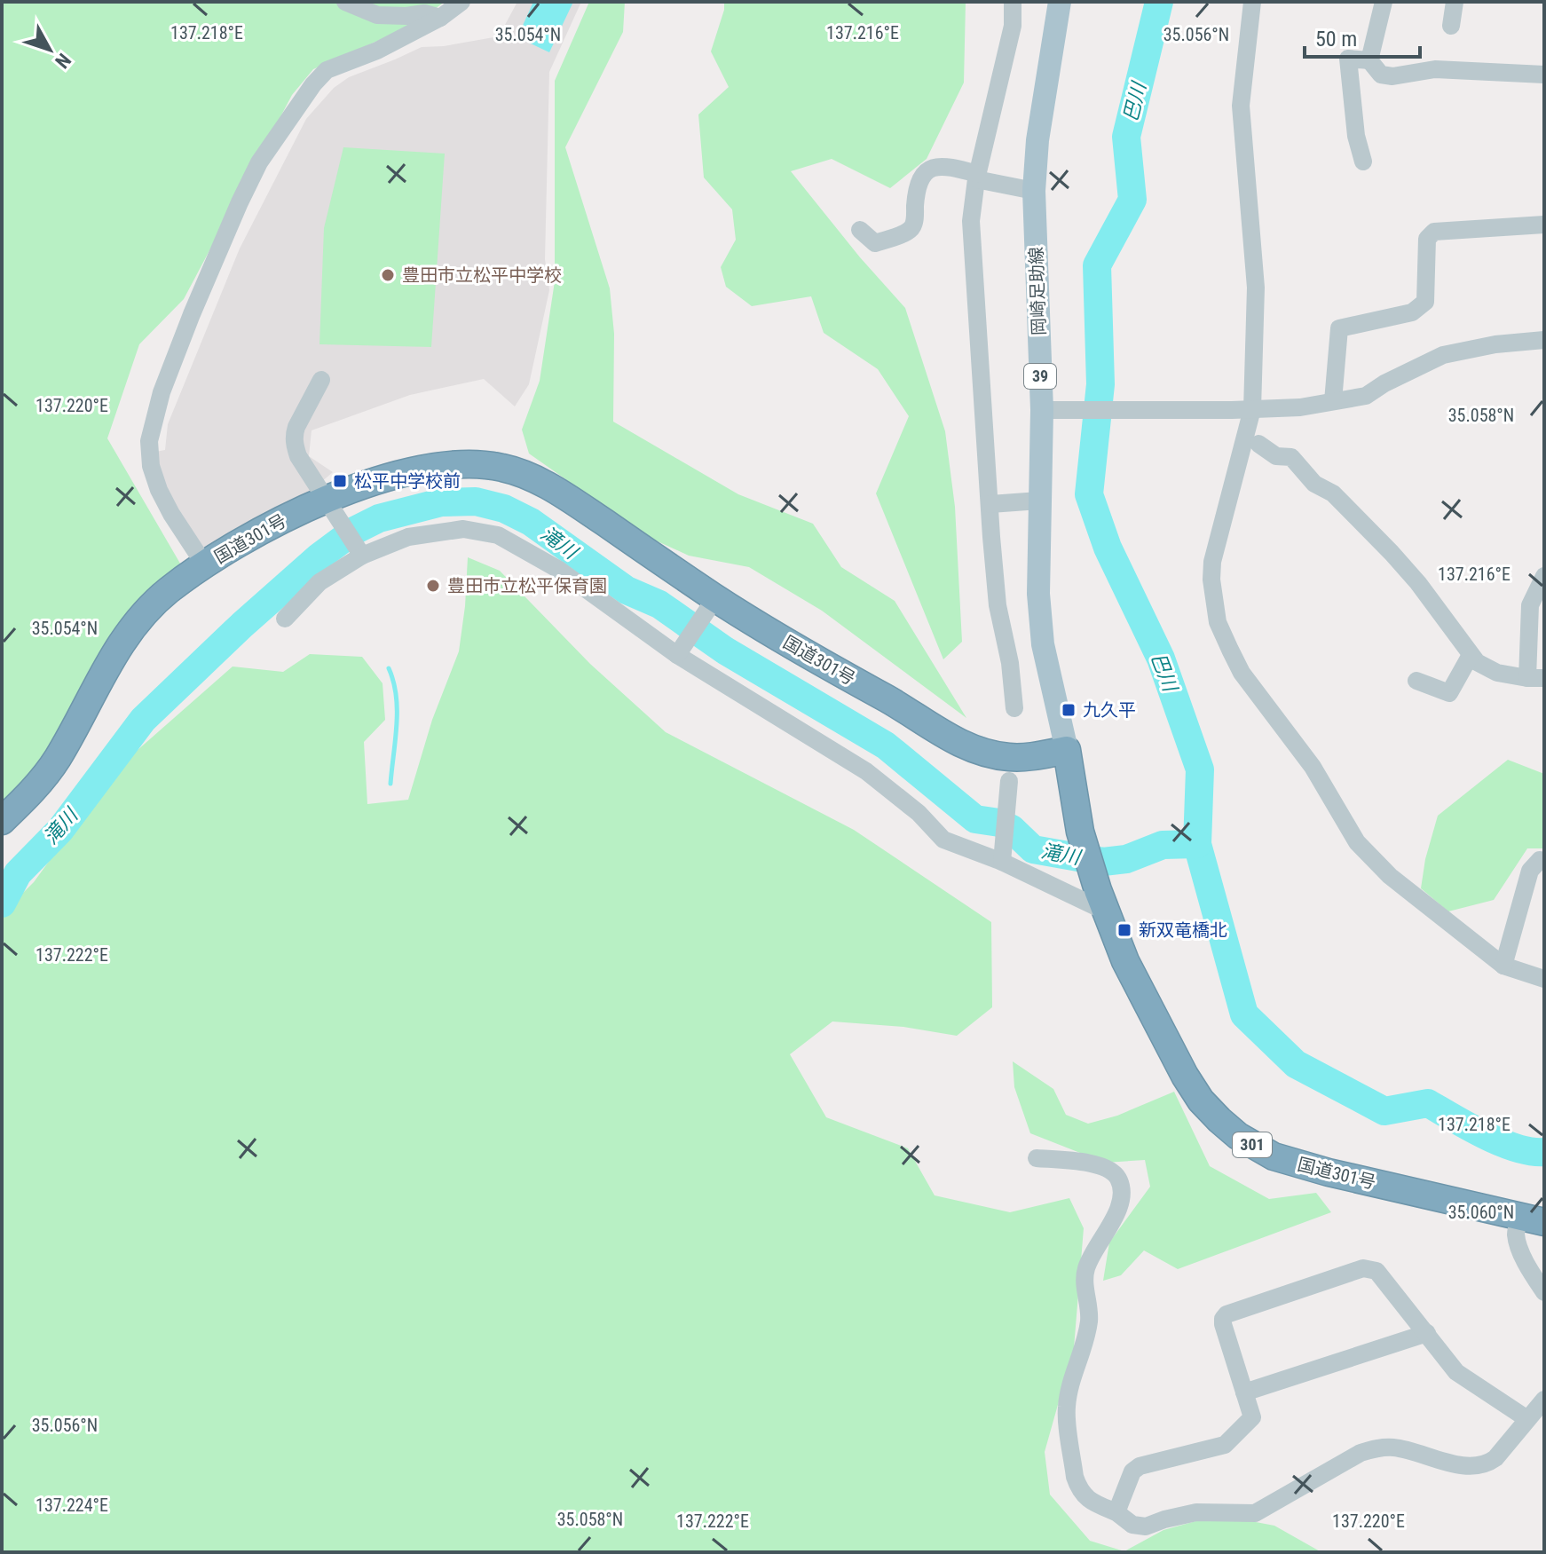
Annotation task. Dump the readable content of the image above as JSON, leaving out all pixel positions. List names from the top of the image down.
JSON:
{
  "streets": {
    "highway": ["国道301号", "301"],
    "main road": ["岡崎足助線", "39"]
  },
  "crossings": [
    ["岡崎足助線", "国道301号"]
  ],
  "water": ["巴川", "滝川"],
  "places": {
    "other": ["豊田市立松平中学校", "豊田市立松平保育園"],
    "transit": ["松平中学校前", "九久平", "新双竜橋北"]
  },
  "scale_bar": "50 m",
  "north": "bottom right",
  "coordinates": [
    "137.218°E",
    "137.216°E",
    "35.054°N",
    "35.056°N",
    "137.220°E",
    "35.058°N",
    "137.222°E",
    "35.060°N",
    "137.224°E"
  ]
}
